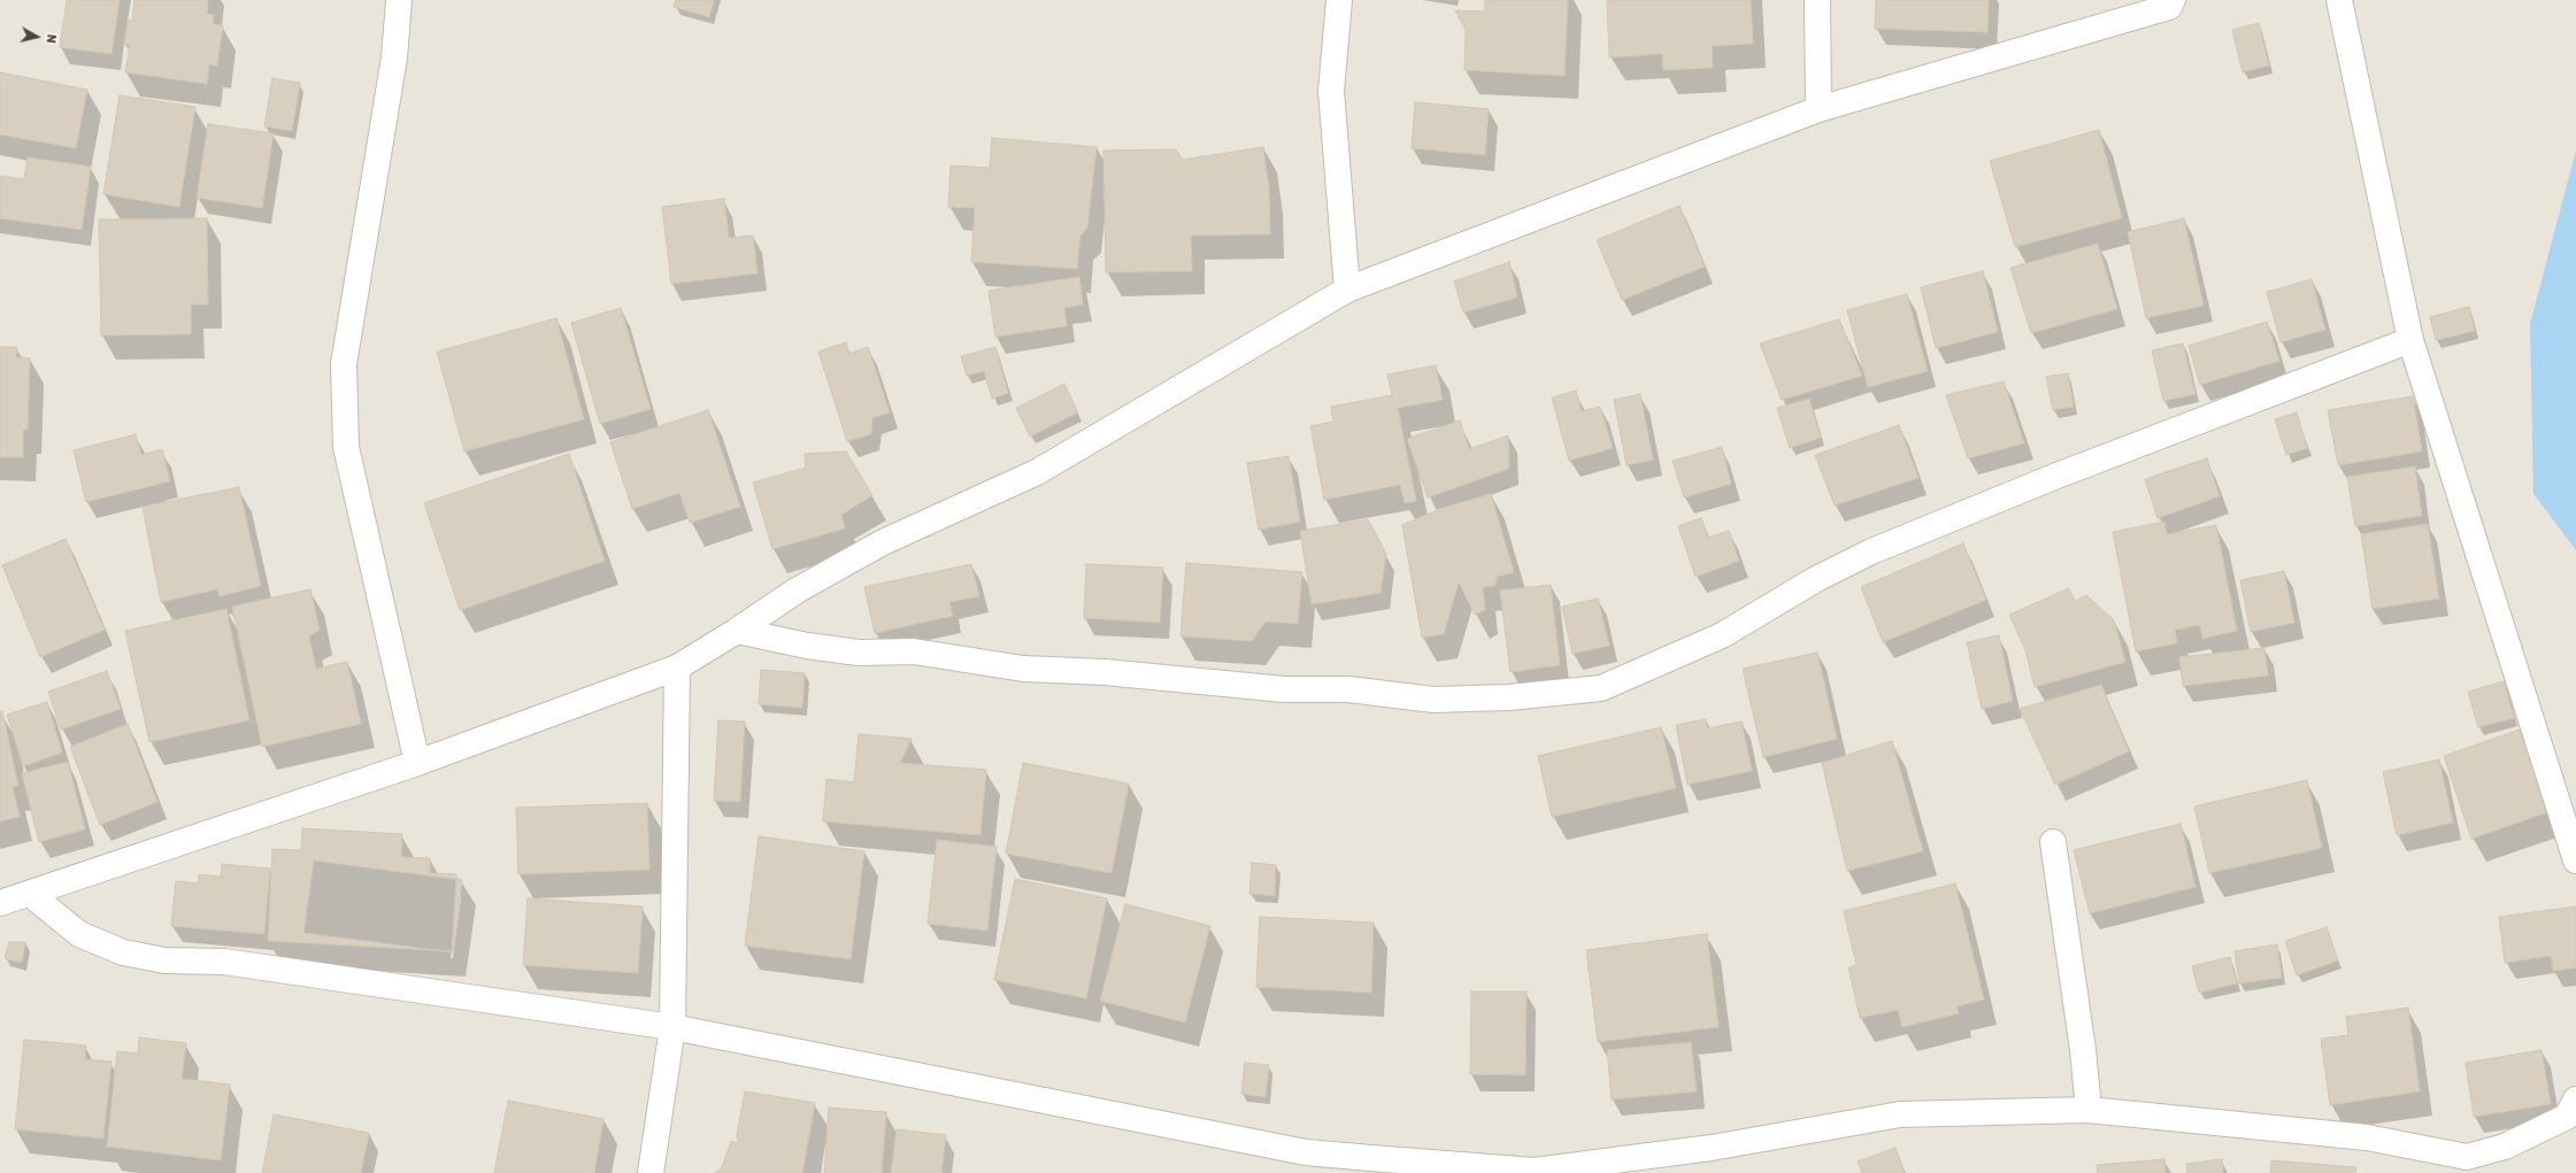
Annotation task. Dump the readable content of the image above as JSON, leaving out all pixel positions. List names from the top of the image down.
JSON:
{
  "north": "right"
}
